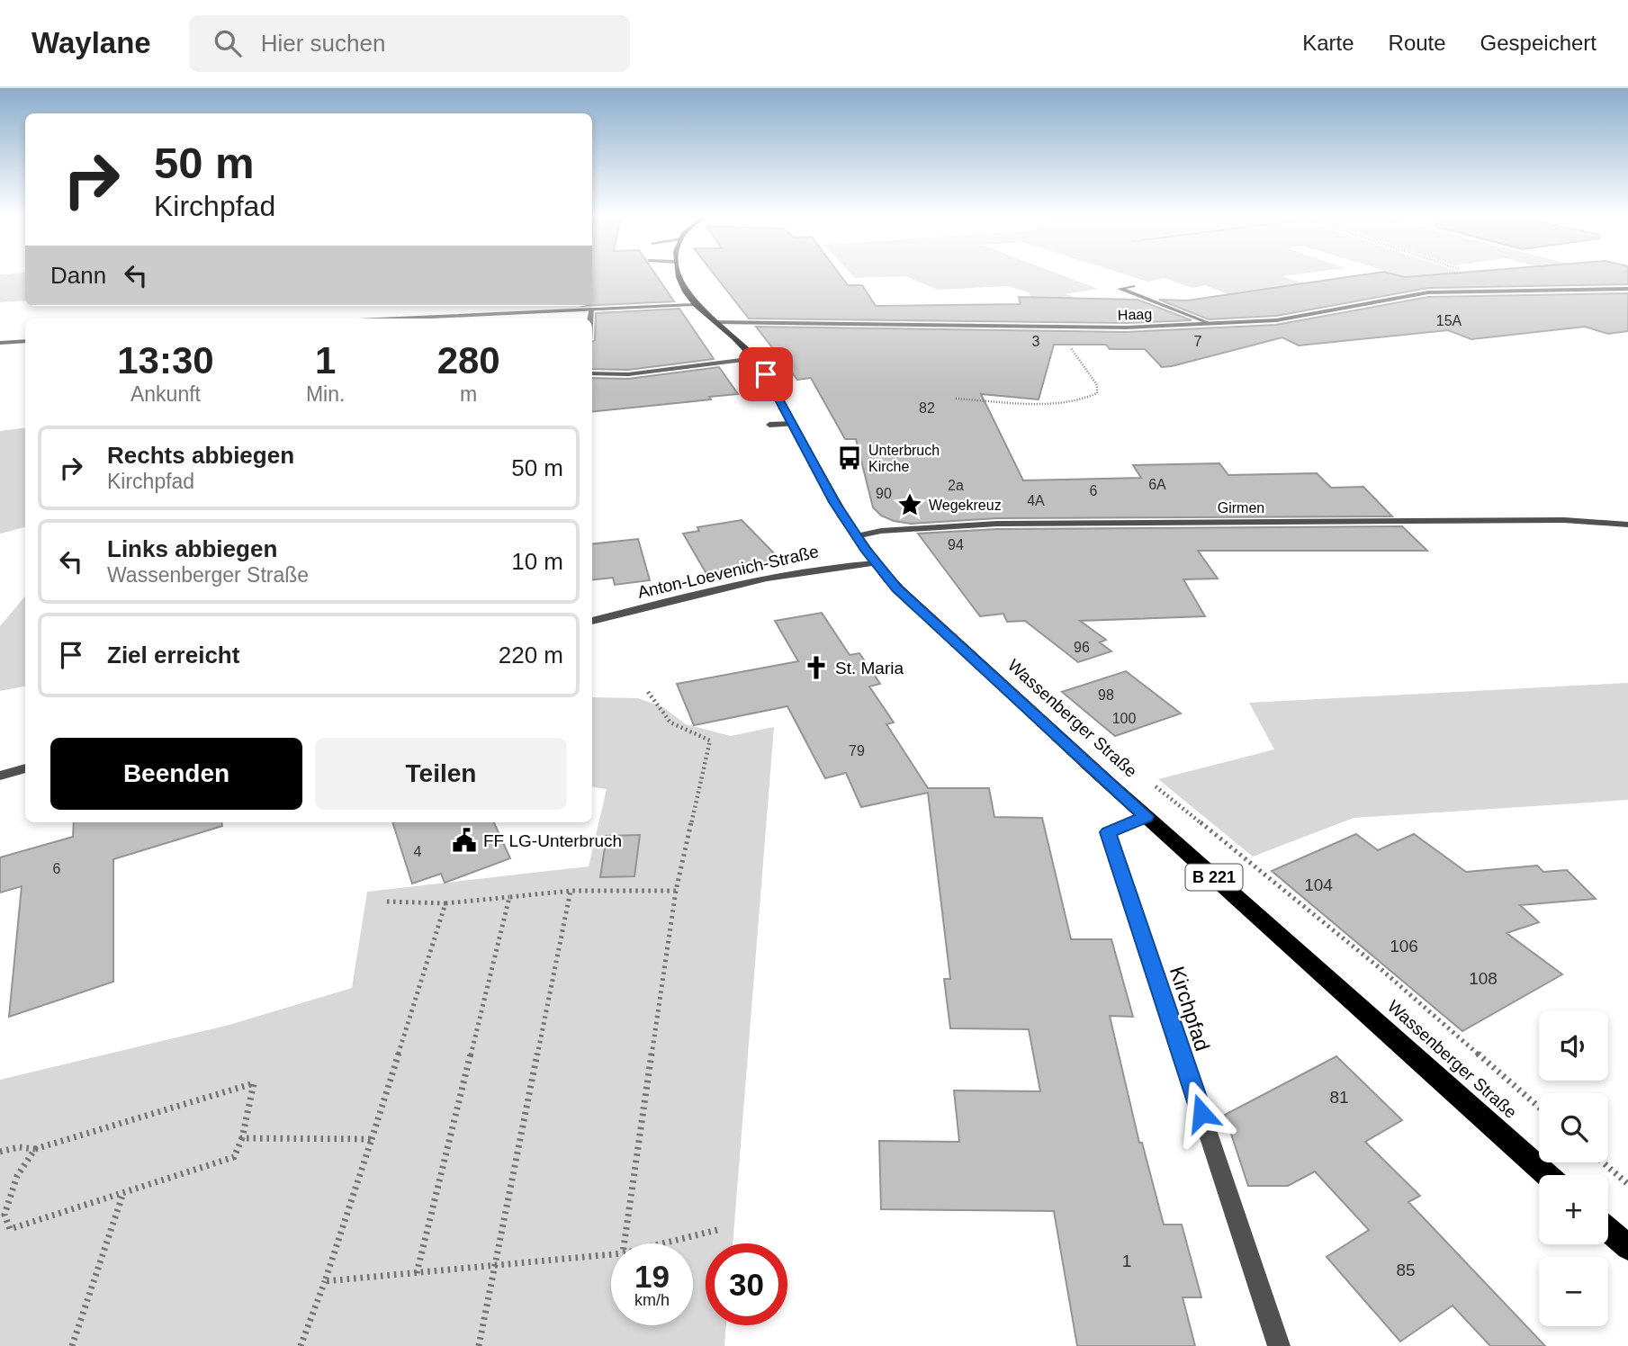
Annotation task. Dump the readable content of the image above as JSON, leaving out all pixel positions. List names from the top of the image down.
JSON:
{
  "streets": {
    "main road": ["Wassenberger Straße", "B 221"],
    "street": [
      "Haag",
      "Girmen",
      "Anton-Loevenich-Straße",
      "Kirchpfad"
    ]
  },
  "crossings": [
    ["Haag", "Wassenberger Straße"],
    ["Girmen", "Wassenberger Straße"],
    ["Anton-Loevenich-Straße", "Wassenberger Straße"],
    ["Wassenberger Straße", "Kirchpfad"]
  ],
  "places": {
    "bus stop": ["Unterbruch Kirche"],
    "place": ["Wegekreuz"],
    "church": ["St. Maria"],
    "public building": ["FF LG-Unterbruch"]
  },
  "house_numbers": [
    "15A",
    "3",
    "7",
    "82",
    "6A",
    "2a",
    "6",
    "90",
    "4A",
    "94",
    "96",
    "98",
    "100",
    "79",
    "4",
    "6",
    "104",
    "106",
    "108",
    "81",
    "1",
    "85"
  ],
  "page": {
    "header": "Waylane",
    "search": "Hier suchen",
    "nav": ["Karte", "Route", "Gespeichert"],
    "turn": ["50 m", "Kirchpfad"],
    "then": "Dann",
    "eta": [
      "13:30",
      "Ankunft",
      "1",
      "Min.",
      "280",
      "m"
    ],
    "list": [
      {
        "name": "Rechts abbiegen",
        "note": "Kirchpfad",
        "value": "50 m"
      },
      {
        "name": "Links abbiegen",
        "note": "Wassenberger Straße",
        "value": "10 m"
      },
      {
        "name": "Ziel erreicht",
        "value": "220 m"
      }
    ],
    "buttons": ["Beenden", "Teilen"],
    "map_buttons": ["+", "−"],
    "speed": "19 km/h",
    "limit": "30"
  }
}
